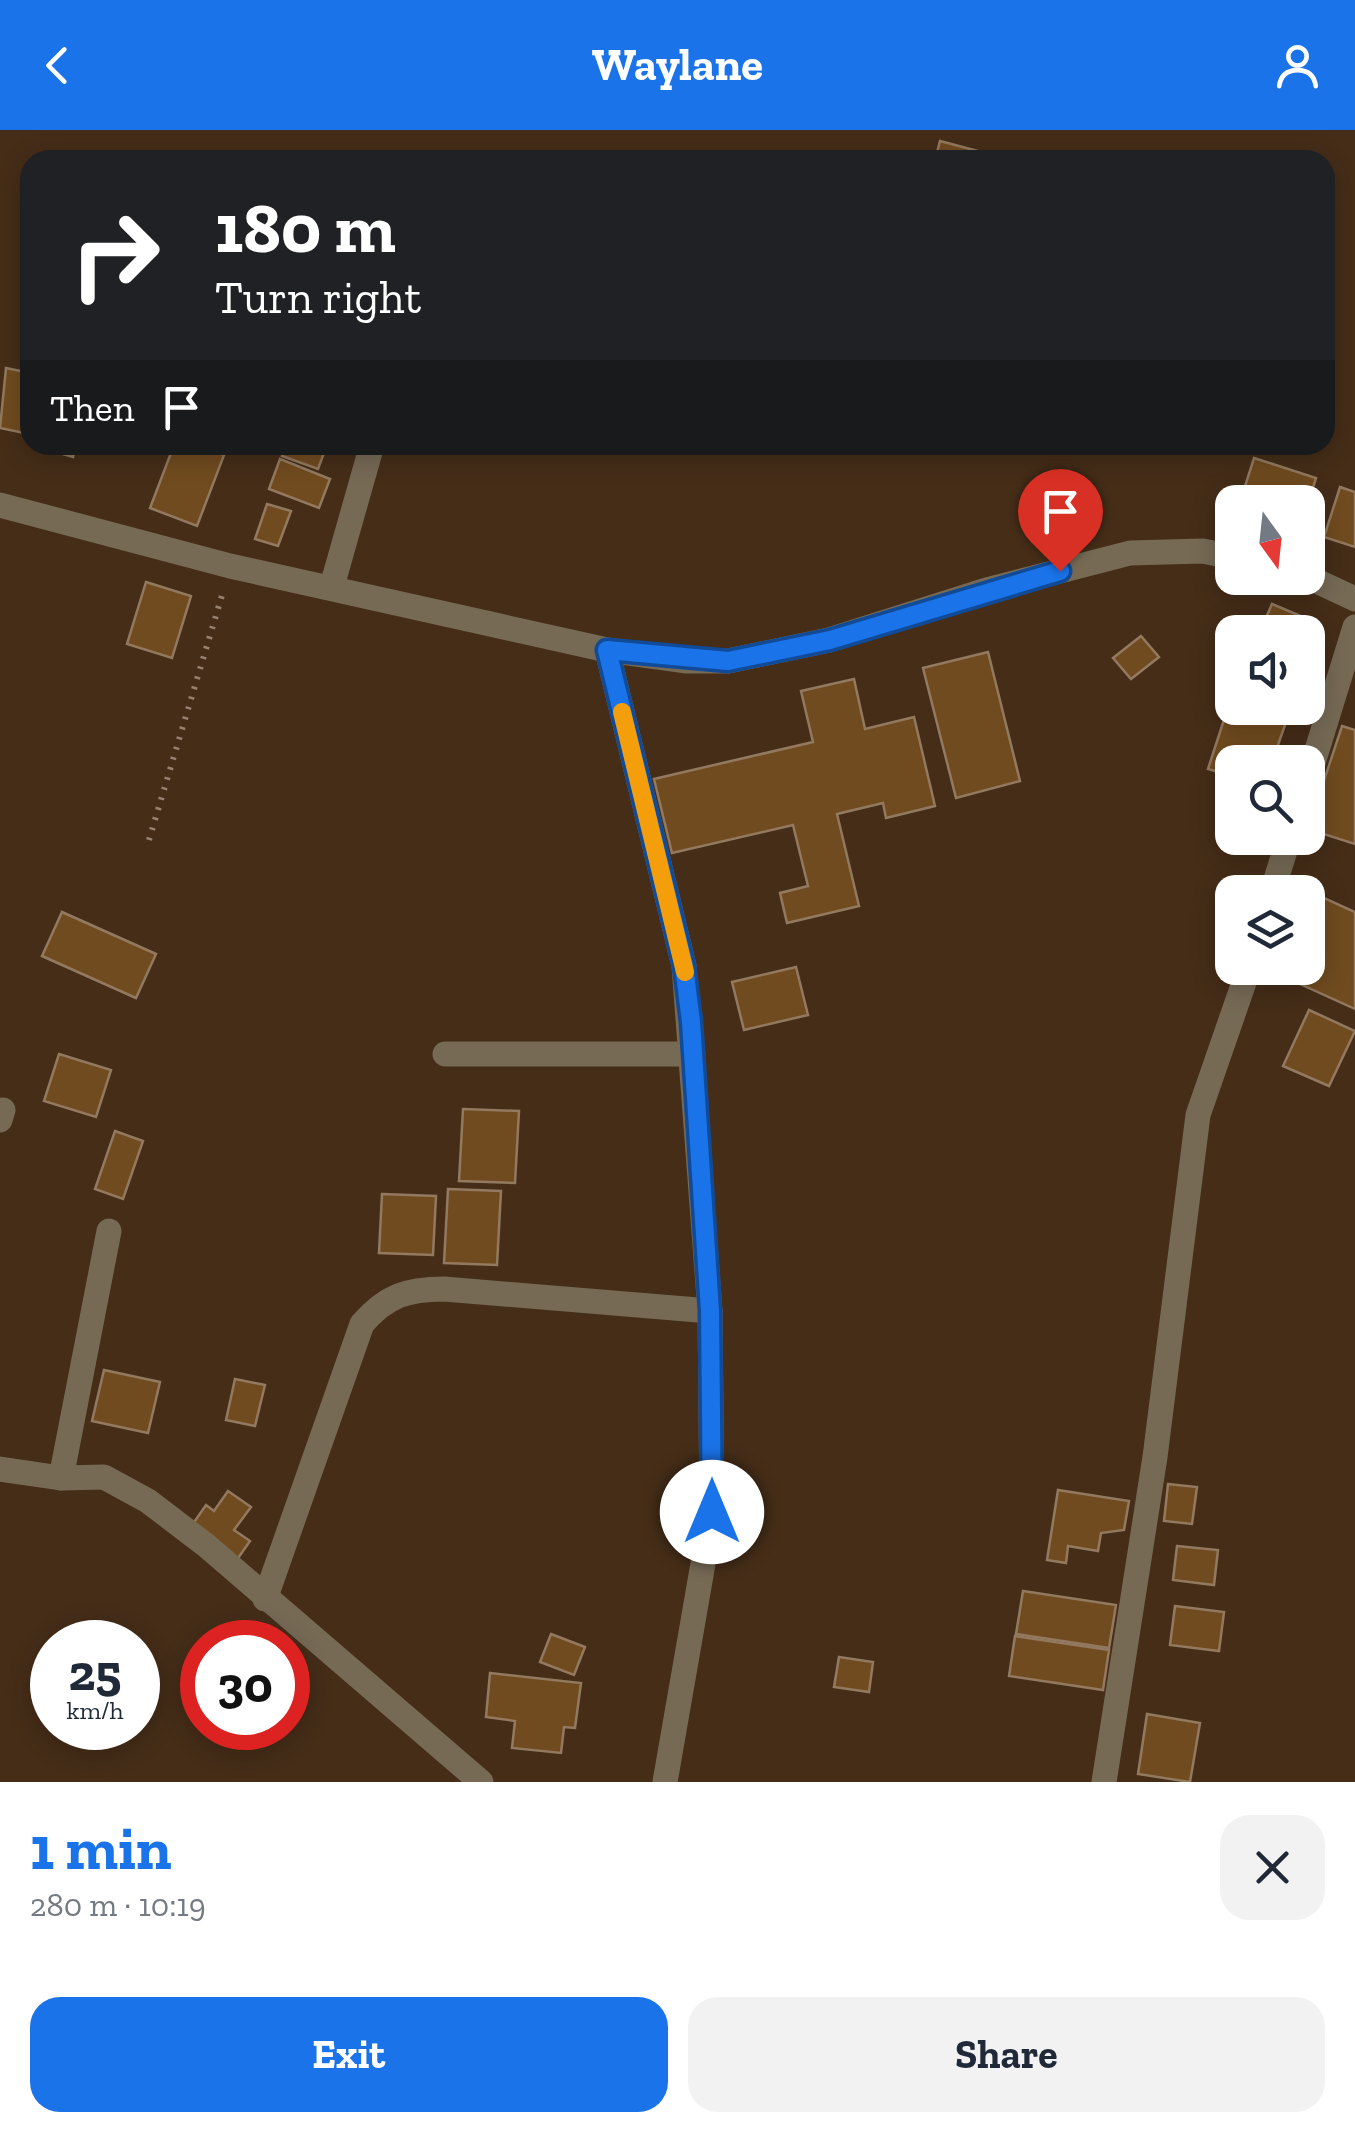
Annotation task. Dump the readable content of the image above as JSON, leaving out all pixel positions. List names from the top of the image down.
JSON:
{
  "north": "bottom",
  "page": {
    "header": "Waylane",
    "turn": ["180 m", "Turn right"],
    "then": "Then",
    "speed": "25 km/h",
    "limit": "30",
    "heading": ["1 min", "280 m · 10:19"],
    "buttons": ["Exit", "Share"]
  }
}
